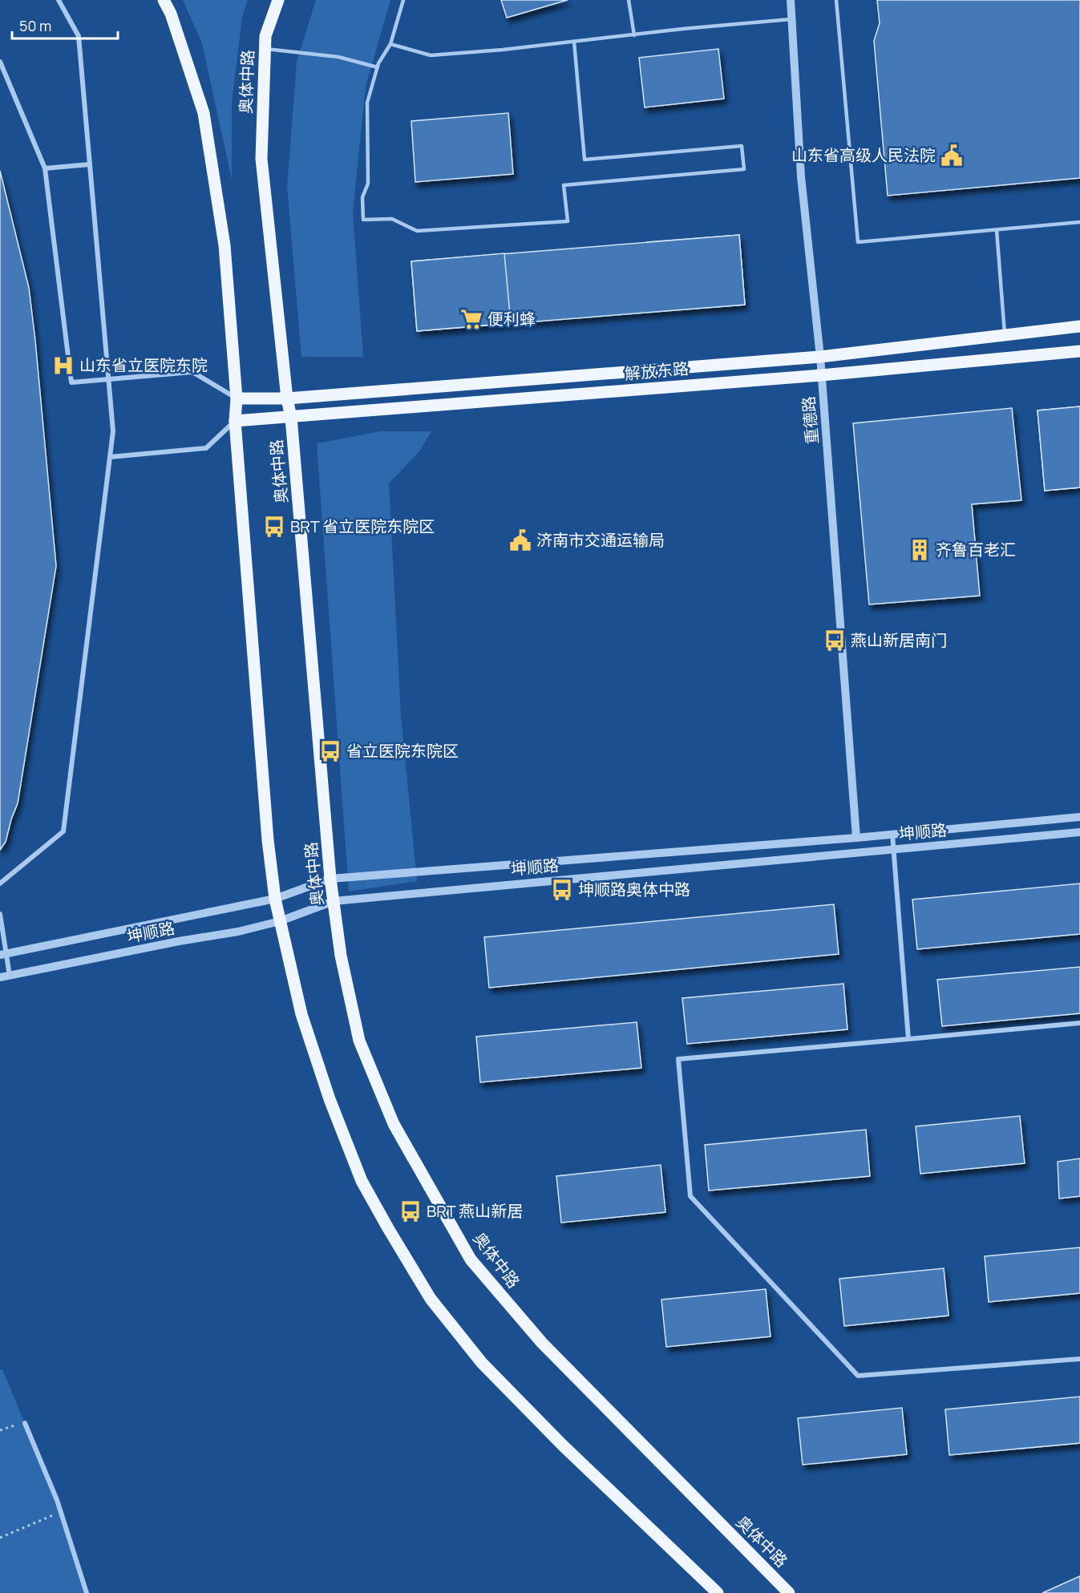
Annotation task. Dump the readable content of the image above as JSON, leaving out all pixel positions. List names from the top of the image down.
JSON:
{
  "streets": {
    "main road": ["奥体中路", "解放东路"],
    "street": ["重德路", "坤顺路"]
  },
  "crossings": [
    ["奥体中路", "解放东路"],
    ["奥体中路", "坤顺路"],
    ["解放东路", "重德路"],
    ["重德路", "坤顺路"]
  ],
  "places": {
    "public building": ["山东省高级人民法院", "济南市交通运输局"],
    "supermarket": ["便利蜂"],
    "hospital": ["山东省立医院东院"],
    "bus stop": [
      "BRT 省立医院东院区",
      "燕山新居南门",
      "省立医院东院区",
      "坤顺路奥体中路",
      "BRT 燕山新居"
    ],
    "building": ["齐鲁百老汇"]
  },
  "scale_bar": "50 m"
}
